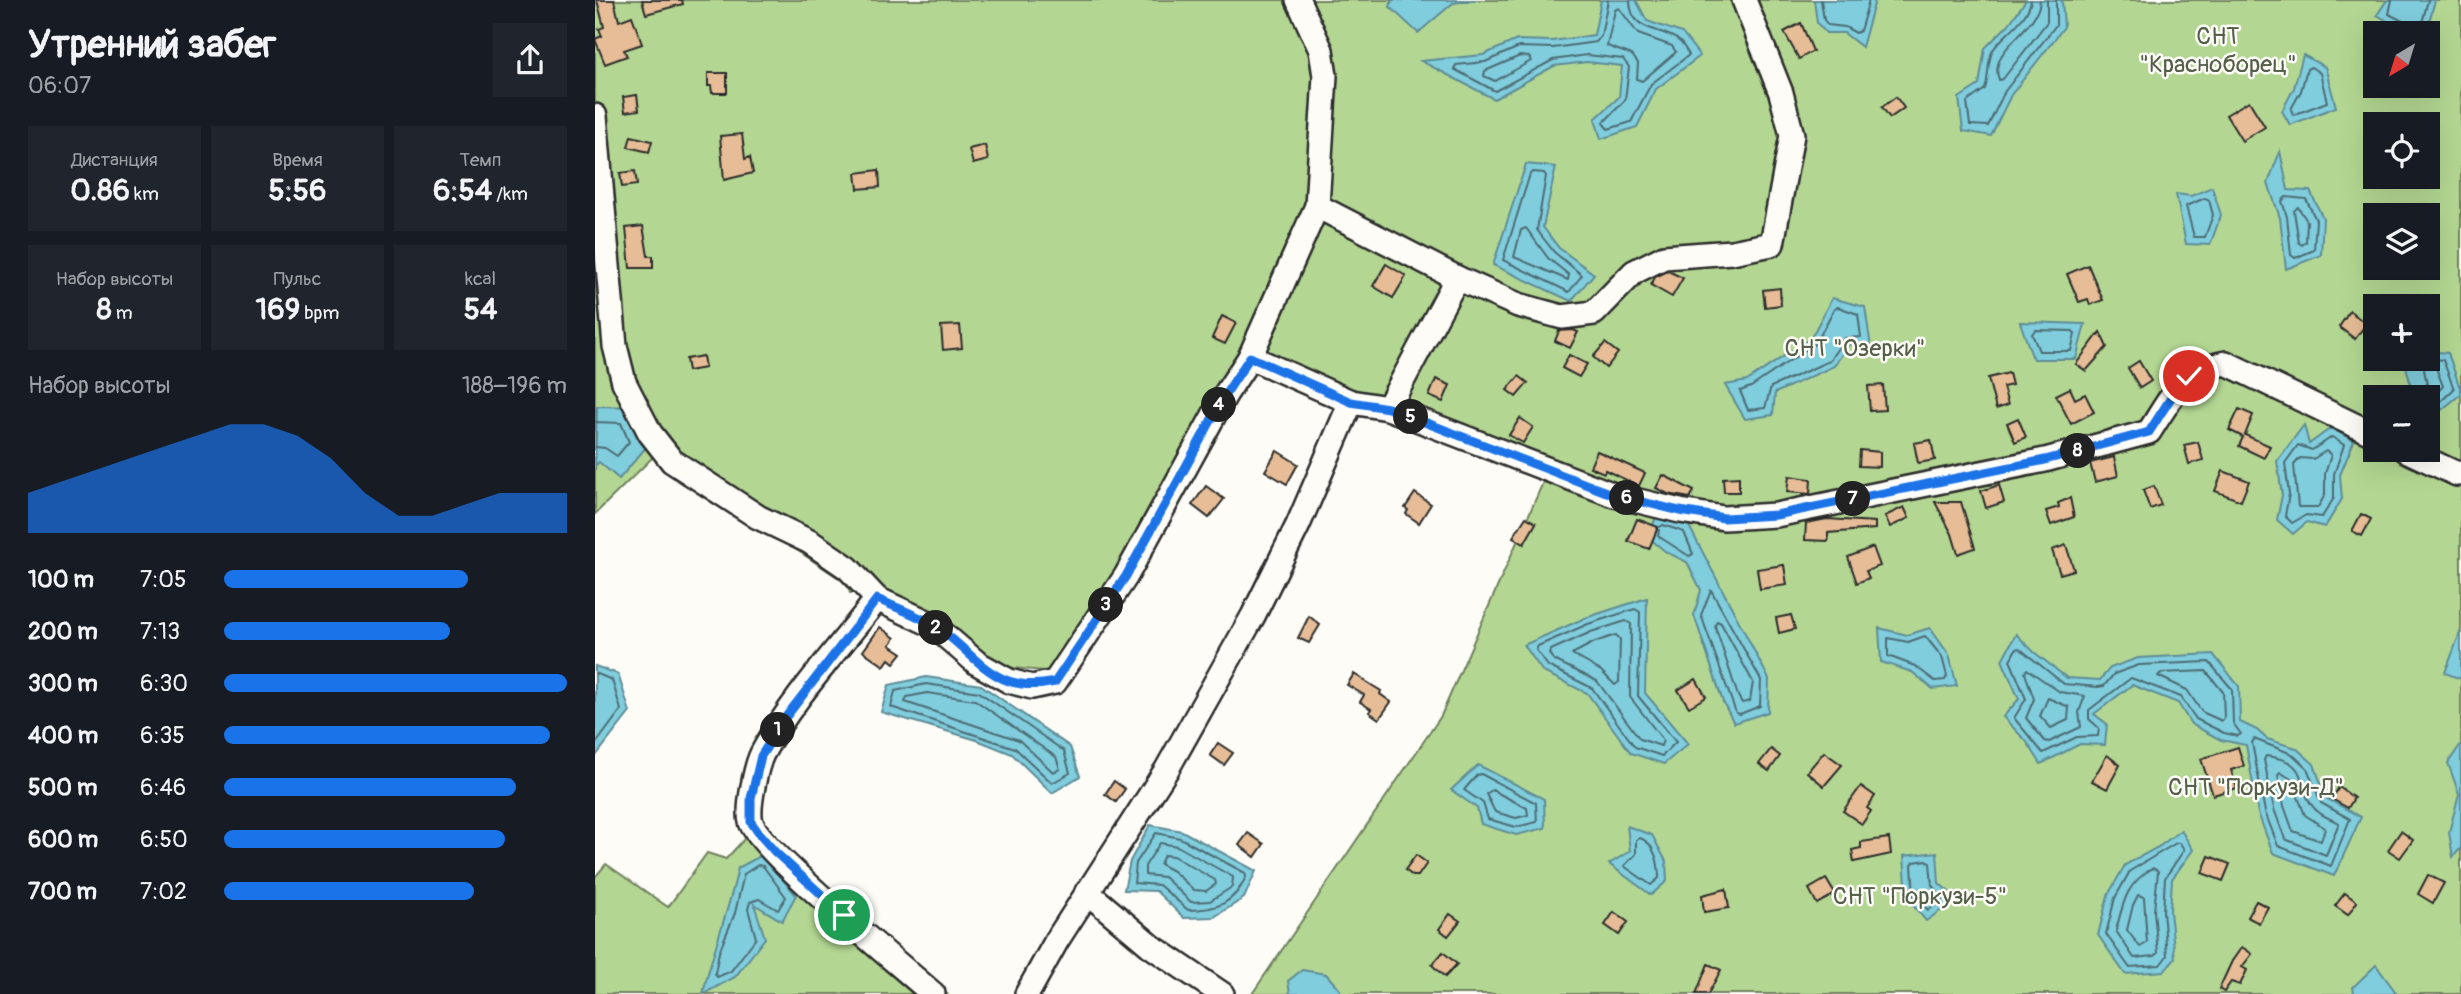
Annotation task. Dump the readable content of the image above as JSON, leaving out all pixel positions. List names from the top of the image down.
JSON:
{
  "parks": [
    "СНТ \"Красноборец\"",
    "СНТ \"Озерки\"",
    "СНТ \"Поркузи-Д\"",
    "СНТ \"Поркузи-5\""
  ],
  "north": "bottom left",
  "page": {
    "heading": ["Утренний забег", "06:07"],
    "map_buttons": ["+", "−"],
    "stats": [
      ["Дистанция", "0.86 km"],
      ["Время", "5:56"],
      ["Темп", "6:54 /km"],
      ["Набор высоты", "8 m"],
      ["Пульс", "169 bpm"],
      ["kcal", "54"]
    ],
    "chart": ["Набор высоты", "188–196 m"],
    "pins": [
      "4",
      "5",
      "8",
      "6",
      "7",
      "3",
      "2",
      "1"
    ],
    "list": [
      {
        "name": "100 m",
        "note": "7:05"
      },
      {
        "name": "200 m",
        "note": "7:13"
      },
      {
        "name": "300 m",
        "note": "6:30"
      },
      {
        "name": "400 m",
        "note": "6:35"
      },
      {
        "name": "500 m",
        "note": "6:46"
      },
      {
        "name": "600 m",
        "note": "6:50"
      },
      {
        "name": "700 m",
        "note": "7:02"
      }
    ]
  }
}
